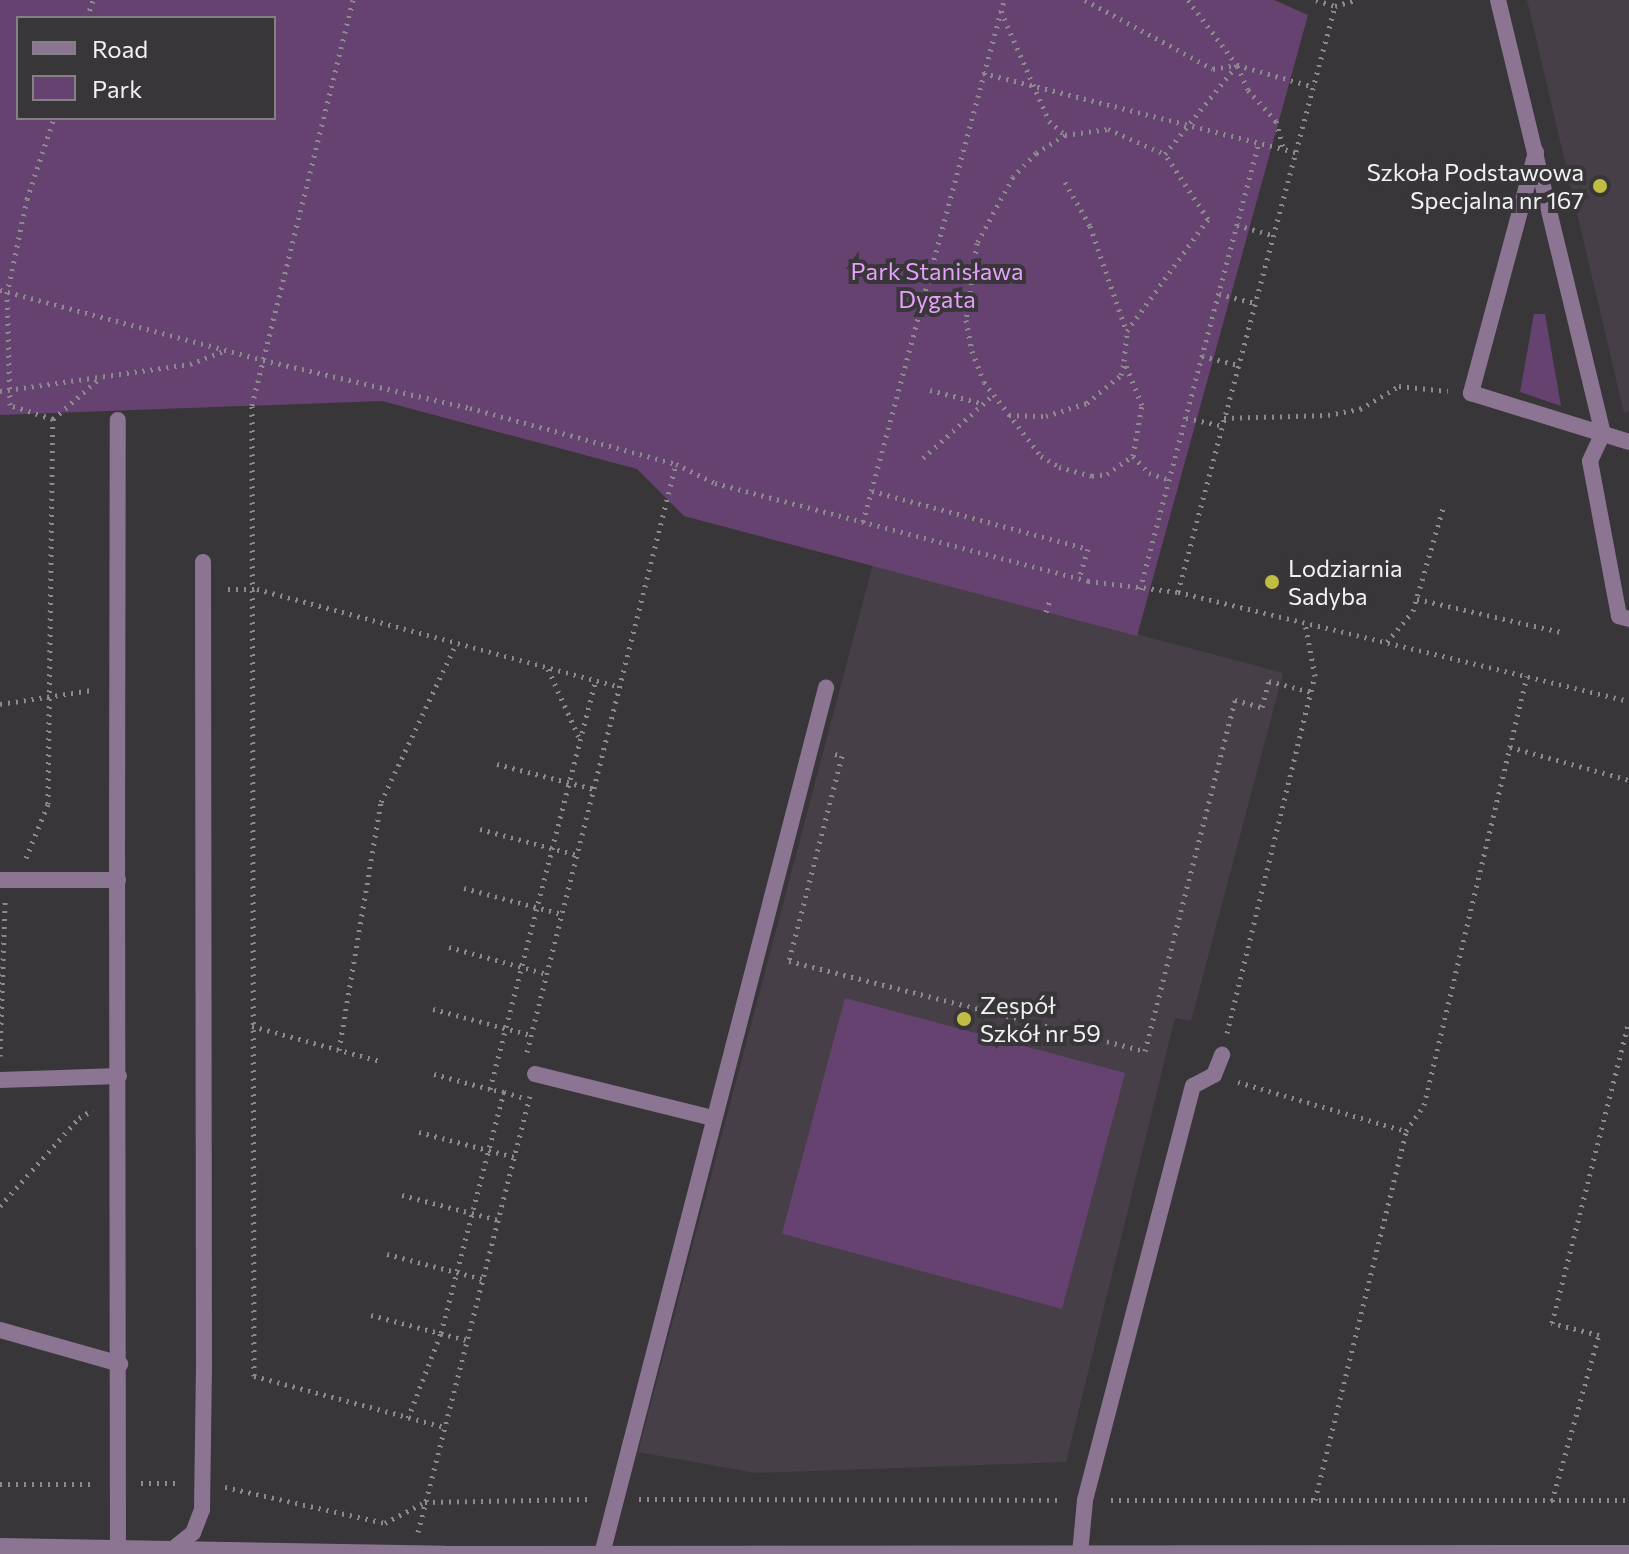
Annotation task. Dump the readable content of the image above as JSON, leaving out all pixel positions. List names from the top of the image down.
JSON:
{
  "parks": ["Park Stanisława Dygata"],
  "places": ["Szkoła Podstawowa Specjalna nr 167", "Lodziarnia Sadyba", "Zespół Szkół nr 59"],
  "legend": ["Road", "Park"]
}
